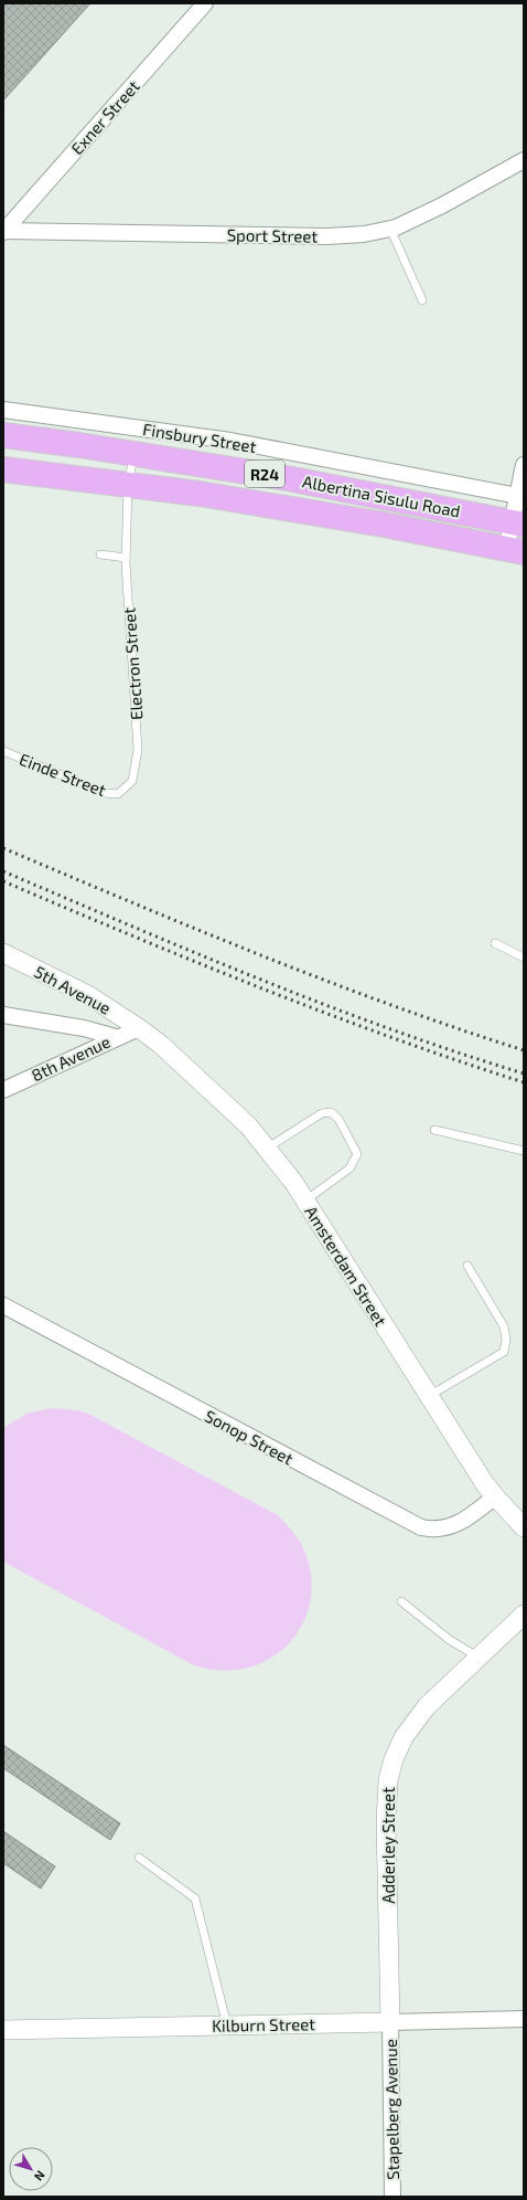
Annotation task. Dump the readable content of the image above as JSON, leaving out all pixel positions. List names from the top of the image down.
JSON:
{
  "streets": {
    "main road": ["R24", "Albertina Sisulu Road"],
    "street": [
      "Exner Street",
      "Sport Street",
      "Finsbury Street",
      "5th Avenue",
      "8th Avenue",
      "Amsterdam Street",
      "Sonop Street",
      "Adderley Street",
      "Kilburn Street",
      "Stapelberg Avenue"
    ],
    "lane": ["Electron Street", "Einde Street"]
  },
  "crossings": [
    ["Exner Street", "Sport Street"],
    ["Albertina Sisulu Road", "Electron Street"],
    ["Electron Street", "Einde Street"],
    ["5th Avenue", "8th Avenue"],
    ["5th Avenue", "Amsterdam Street"],
    ["8th Avenue", "Amsterdam Street"],
    ["Amsterdam Street", "Sonop Street"],
    ["Adderley Street", "Kilburn Street"],
    ["Adderley Street", "Stapelberg Avenue"],
    ["Kilburn Street", "Stapelberg Avenue"]
  ],
  "north": "bottom right"
}
